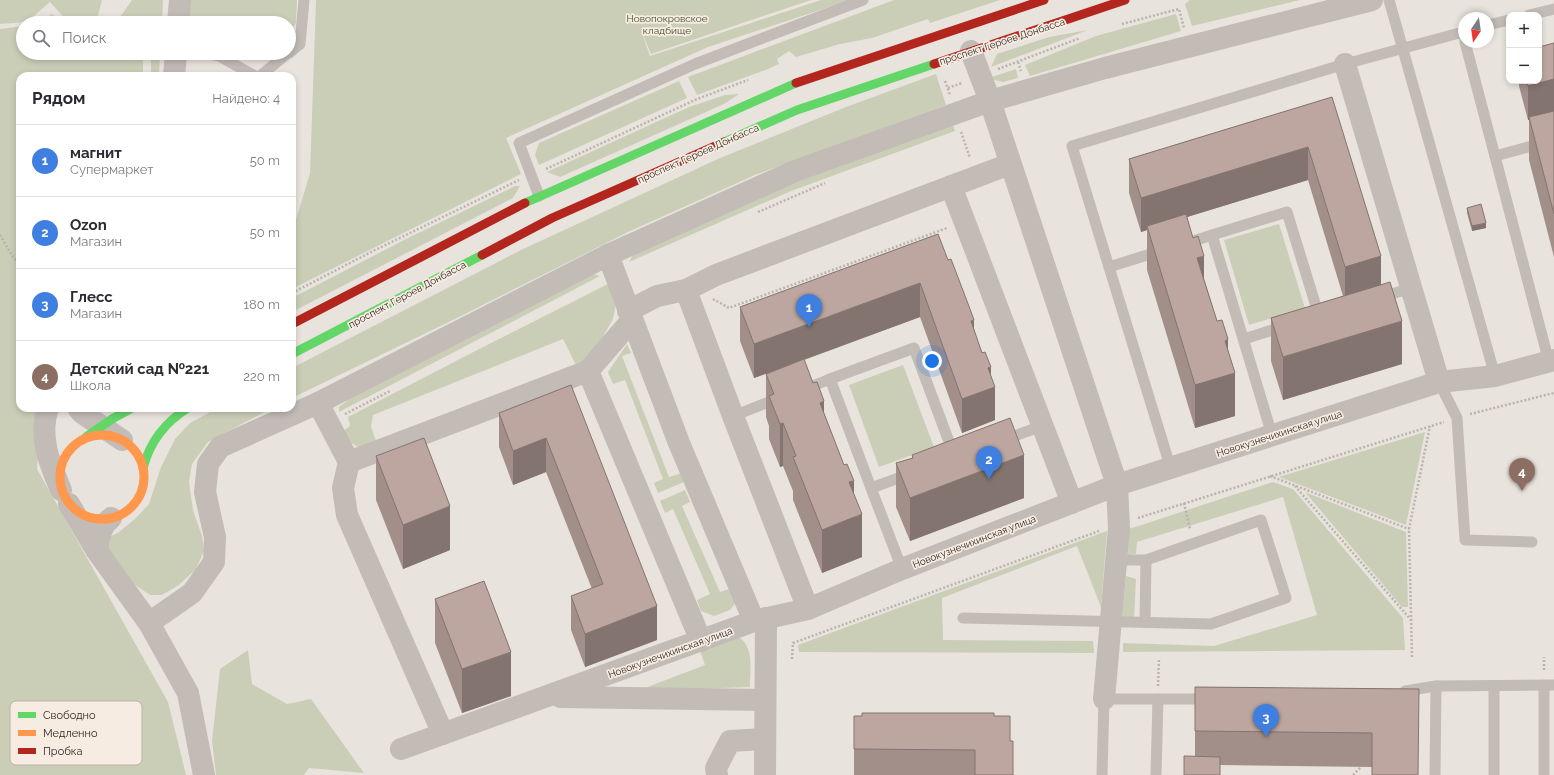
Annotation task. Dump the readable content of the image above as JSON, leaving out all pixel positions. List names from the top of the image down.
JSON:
{
  "streets": {
    "street": ["проспект Героев Донбасса", "Новокузнечихинская улица"]
  },
  "parks": ["Новопокровское кладбище"],
  "legend": ["Свободно", "Медленно", "Пробка"],
  "north": "bottom",
  "page": {
    "map_buttons": ["+", "−"],
    "search": "Поиск",
    "heading": ["Рядом", "Найдено: 4"],
    "list": [
      {
        "mark": "1",
        "name": "магнит",
        "note": "Супермаркет",
        "value": "50 m"
      },
      {
        "mark": "2",
        "name": "Ozon",
        "note": "Магазин",
        "value": "50 m"
      },
      {
        "mark": "3",
        "name": "Глесс",
        "note": "Магазин",
        "value": "180 m"
      },
      {
        "mark": "4",
        "name": "Детский сад №221",
        "note": "Школа",
        "value": "220 m"
      }
    ],
    "pins": [
      "1",
      "2",
      "4",
      "3"
    ]
  }
}
